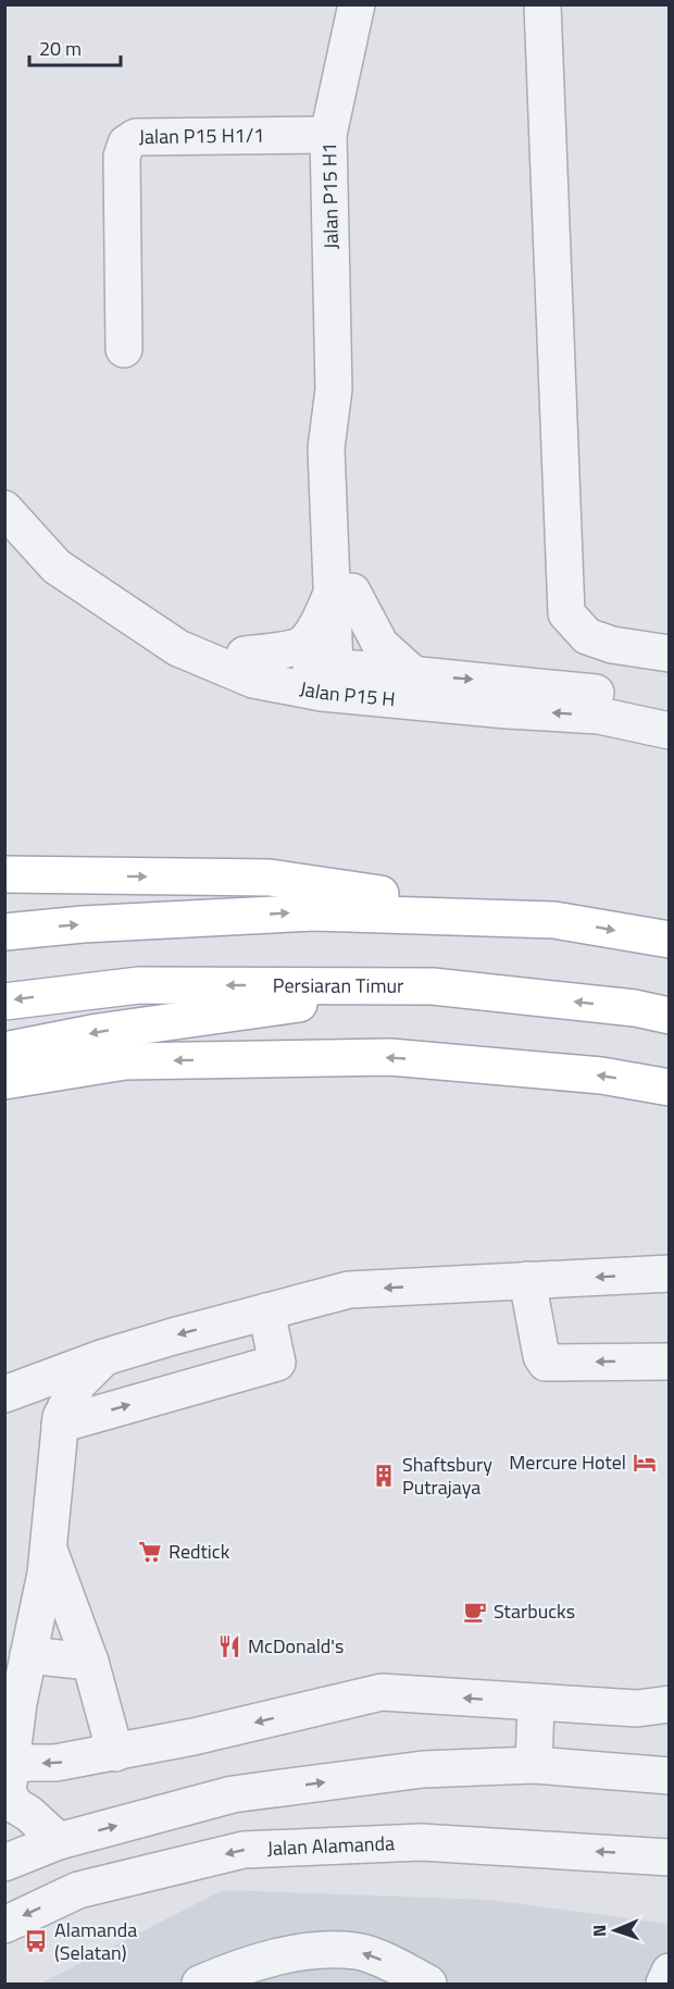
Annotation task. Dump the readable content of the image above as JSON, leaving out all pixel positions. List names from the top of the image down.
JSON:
{
  "streets": {
    "main road": ["Persiaran Timur"],
    "street": [
      "Jalan P15 H1/1",
      "Jalan P15 H1",
      "Jalan P15 H",
      "Jalan Alamanda"
    ]
  },
  "crossings": [
    ["Jalan P15 H1/1", "Jalan P15 H1"],
    ["Jalan P15 H1", "Jalan P15 H"]
  ],
  "places": {
    "hotel": ["Mercure Hotel"],
    "building": ["Shaftsbury Putrajaya"],
    "supermarket": ["Redtick"],
    "cafe": ["Starbucks"],
    "restaurant": ["McDonald's"],
    "bus stop": ["Alamanda (Selatan)"]
  },
  "scale_bar": "20 m",
  "north": "left"
}
